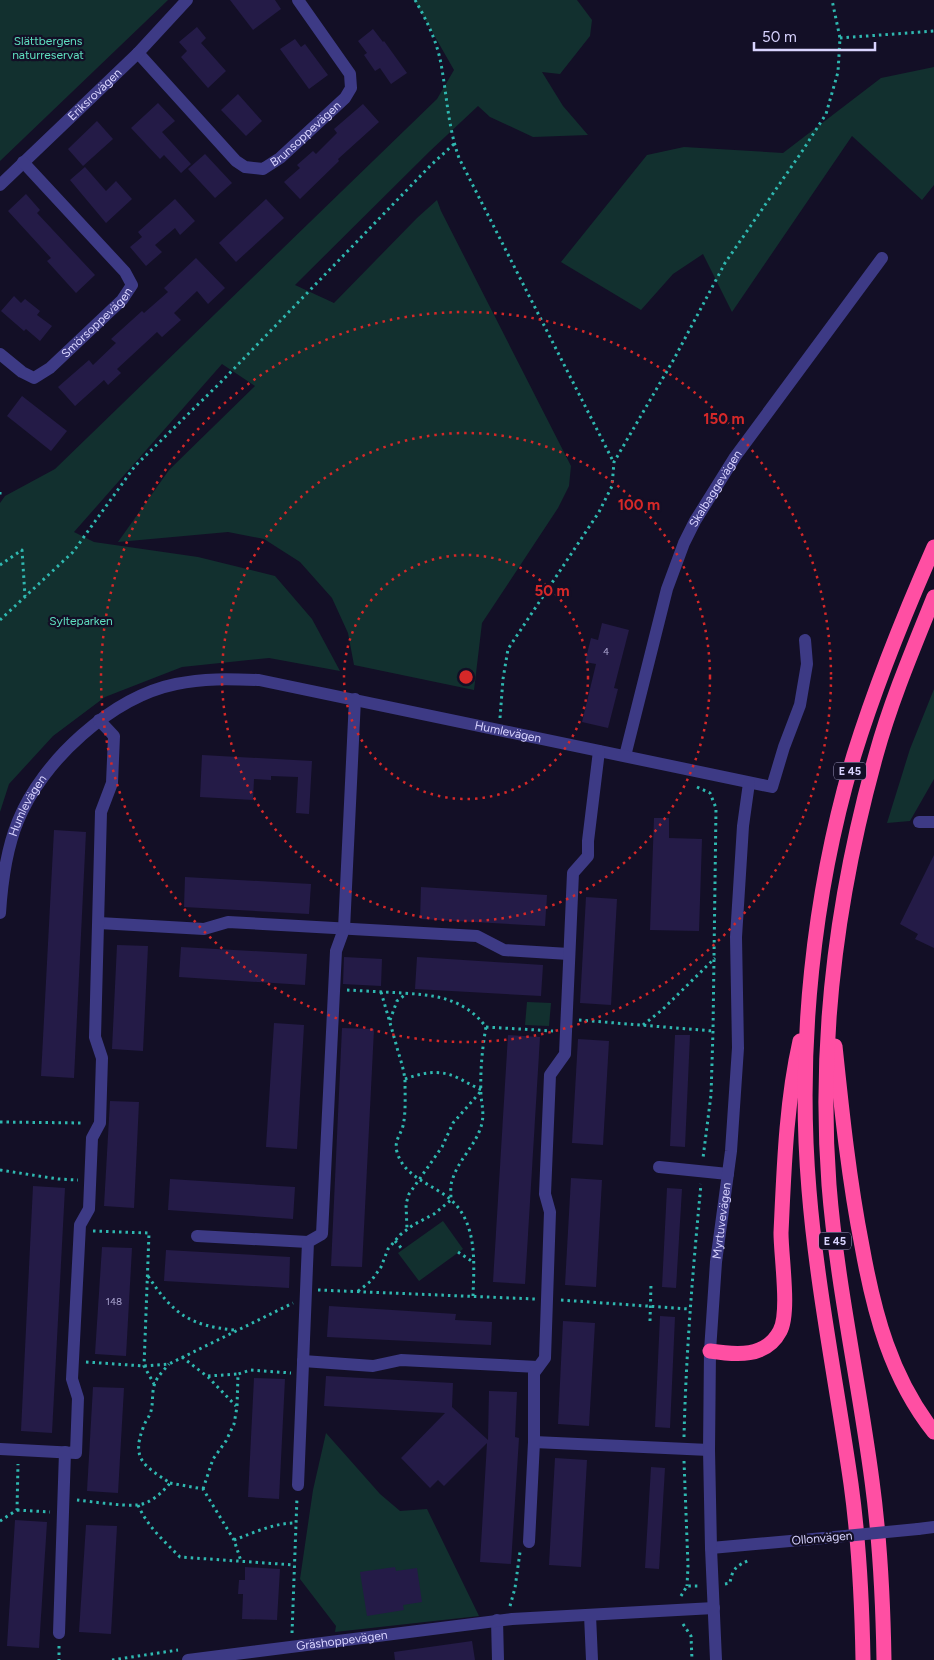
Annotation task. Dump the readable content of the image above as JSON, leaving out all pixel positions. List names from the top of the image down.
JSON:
{
  "streets": {
    "highway": ["E 45"],
    "street": [
      "Eriksrovägen",
      "Brunsoppevägen",
      "Smörsoppevägen",
      "Skalbaggevägen",
      "Humlevägen",
      "Myrtuvevägen",
      "Ollonvägen",
      "Gräshoppevägen"
    ]
  },
  "crossings": [
    ["Eriksrovägen", "Brunsoppevägen"],
    ["Eriksrovägen", "Smörsoppevägen"],
    ["Skalbaggevägen", "Humlevägen"],
    ["Humlevägen", "Myrtuvevägen"],
    ["Myrtuvevägen", "Ollonvägen"],
    ["Myrtuvevägen", "Gräshoppevägen"]
  ],
  "parks": ["Slättbergens naturreservat", "Sylteparken"],
  "house_numbers": ["4", "148"],
  "scale_bar": "50 m",
  "rings": ["150 m", "100 m", "50 m"]
}
